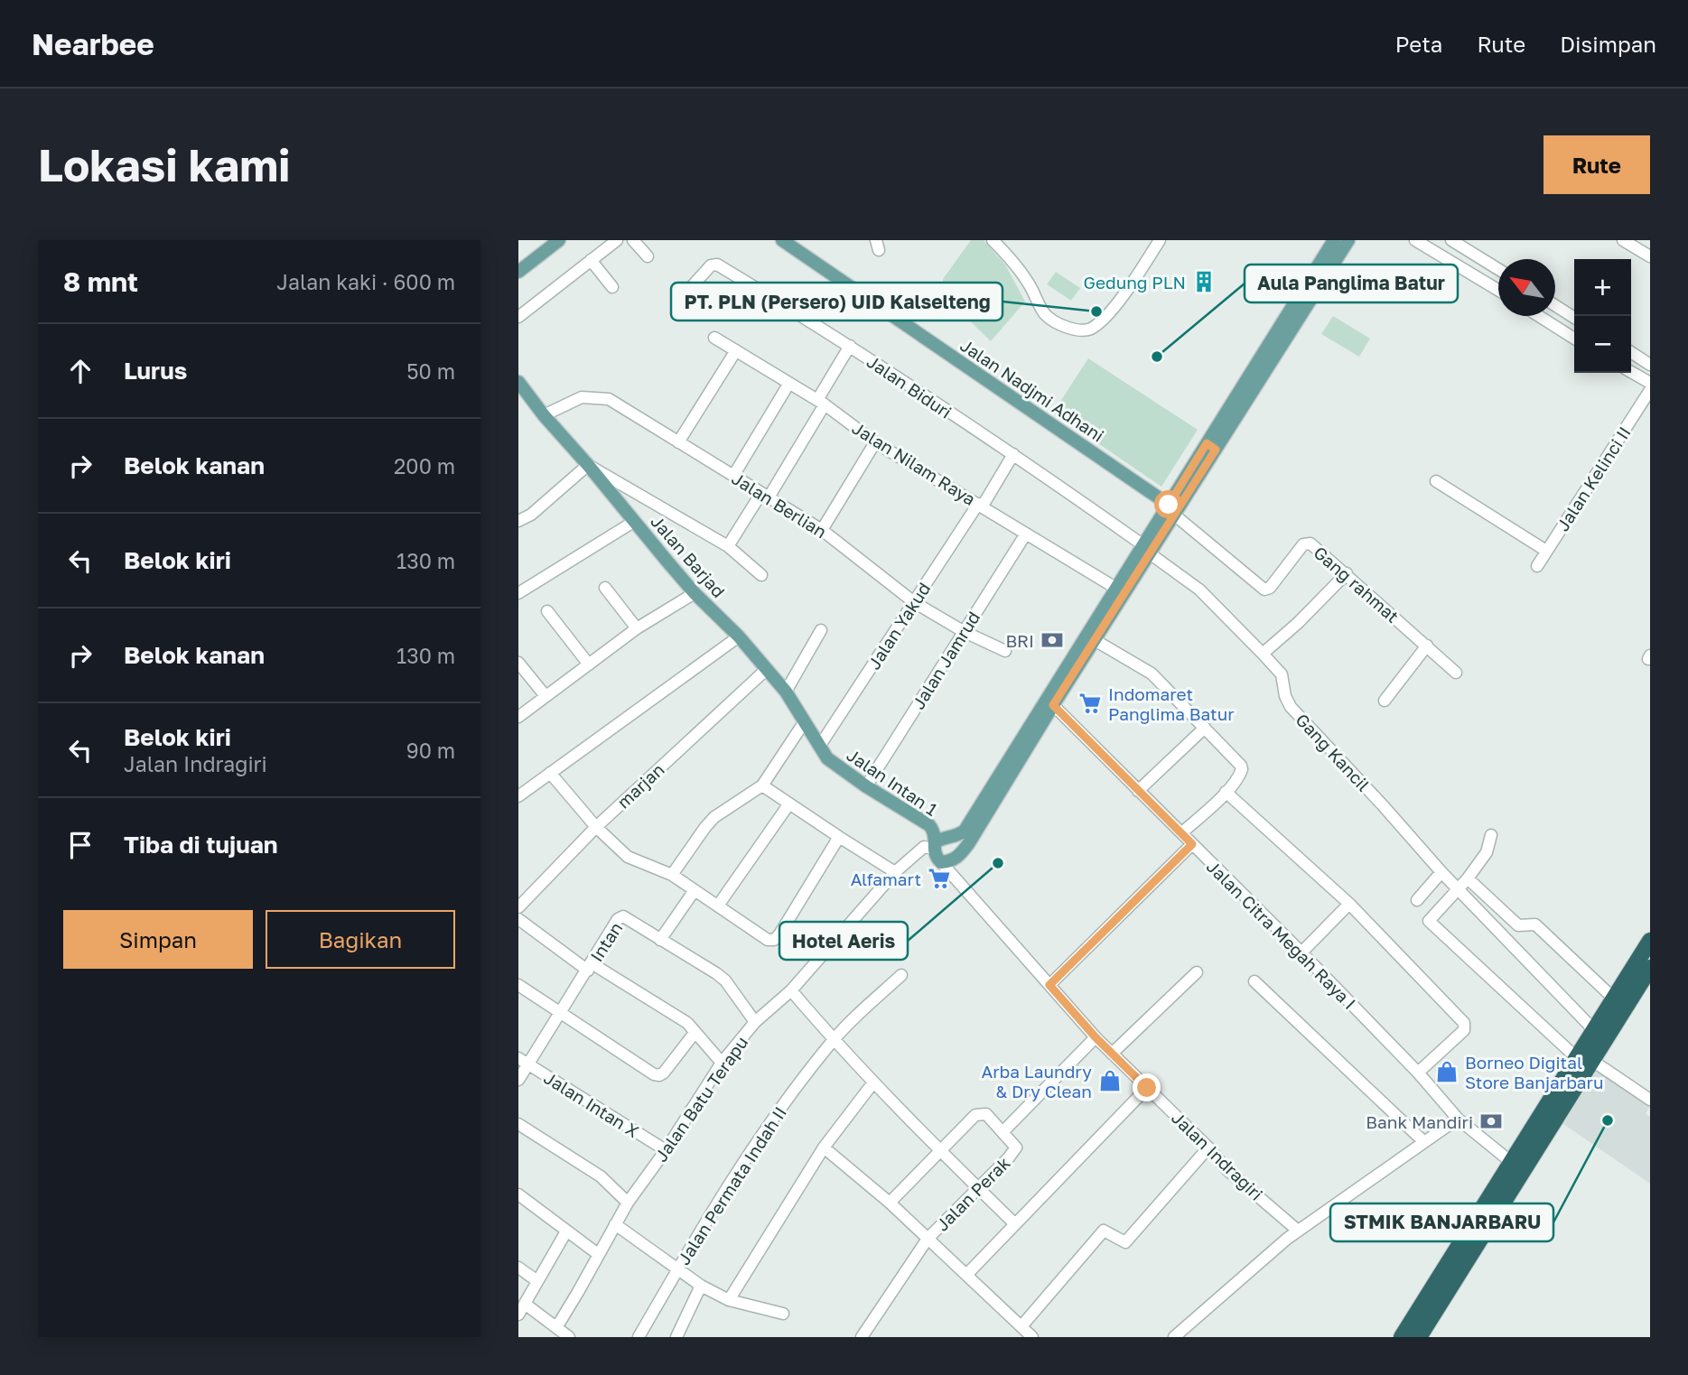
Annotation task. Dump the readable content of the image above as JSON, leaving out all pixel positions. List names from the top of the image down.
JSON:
{
  "streets": {
    "main road": ["Jalan Nadjmi Adhani", "Jalan Barjad", "Jalan Intan 1"],
    "street": [
      "Jalan Biduri",
      "Jalan Nilam Raya",
      "Jalan Kelinci II",
      "Jalan Berlian",
      "Gang rahmat",
      "Jalan Yakud",
      "Jalan Jamrud",
      "Gang Kancil",
      "marjan",
      "Jalan Citra Megah Raya I",
      "Intan",
      "Jalan Batu Terapu",
      "Jalan Intan X",
      "Jalan Indragiri",
      "Jalan Permata Indah II",
      "Jalan Perak"
    ]
  },
  "crossings": [
    ["Jalan Biduri", "Jalan Yakud"],
    ["Jalan Biduri", "Gang Kancil"],
    ["Jalan Nadjmi Adhani", "Gang rahmat"],
    ["Jalan Nilam Raya", "Jalan Yakud"],
    ["Jalan Nilam Raya", "Jalan Jamrud"],
    ["Jalan Berlian", "Jalan Barjad"],
    ["Jalan Berlian", "Jalan Yakud"],
    ["Jalan Berlian", "Jalan Jamrud"],
    ["Jalan Barjad", "Jalan Intan 1"],
    ["Jalan Barjad", "marjan"],
    ["Jalan Yakud", "Jalan Intan 1"],
    ["Jalan Jamrud", "Jalan Intan 1"],
    ["Jalan Intan 1", "Jalan Batu Terapu"],
    ["Jalan Intan 1", "Jalan Indragiri"],
    ["Intan", "Jalan Batu Terapu"],
    ["Intan", "Jalan Intan X"],
    ["Jalan Batu Terapu", "Jalan Intan X"]
  ],
  "places": {
    "building": ["Gedung PLN"],
    "other": [
      "PT. PLN (Persero) UID Kalselteng",
      "Aula Panglima Batur",
      "Hotel Aeris",
      "STMIK BANJARBARU"
    ],
    "bank": ["BRI", "Bank Mandiri"],
    "supermarket": ["Indomaret Panglima Batur", "Alfamart"],
    "shop": ["Borneo Digital Store Banjarbaru", "Arba Laundry & Dry Clean"]
  },
  "north": "top left",
  "page": {
    "header": "Nearbee",
    "nav": ["Peta", "Rute", "Disimpan"],
    "buttons": [
      "Rute",
      ["Simpan", "Bagikan"]
    ],
    "title": "Lokasi kami",
    "heading": ["8 mnt", "Jalan kaki · 600 m"],
    "map_buttons": ["+", "−"],
    "list": [
      ["Lurus", "50 m"],
      ["Belok kanan", "200 m"],
      ["Belok kiri", "130 m"],
      ["Belok kanan", "130 m"],
      ["Belok kiri", "Jalan Indragiri", "90 m"],
      "Tiba di tujuan"
    ]
  }
}
